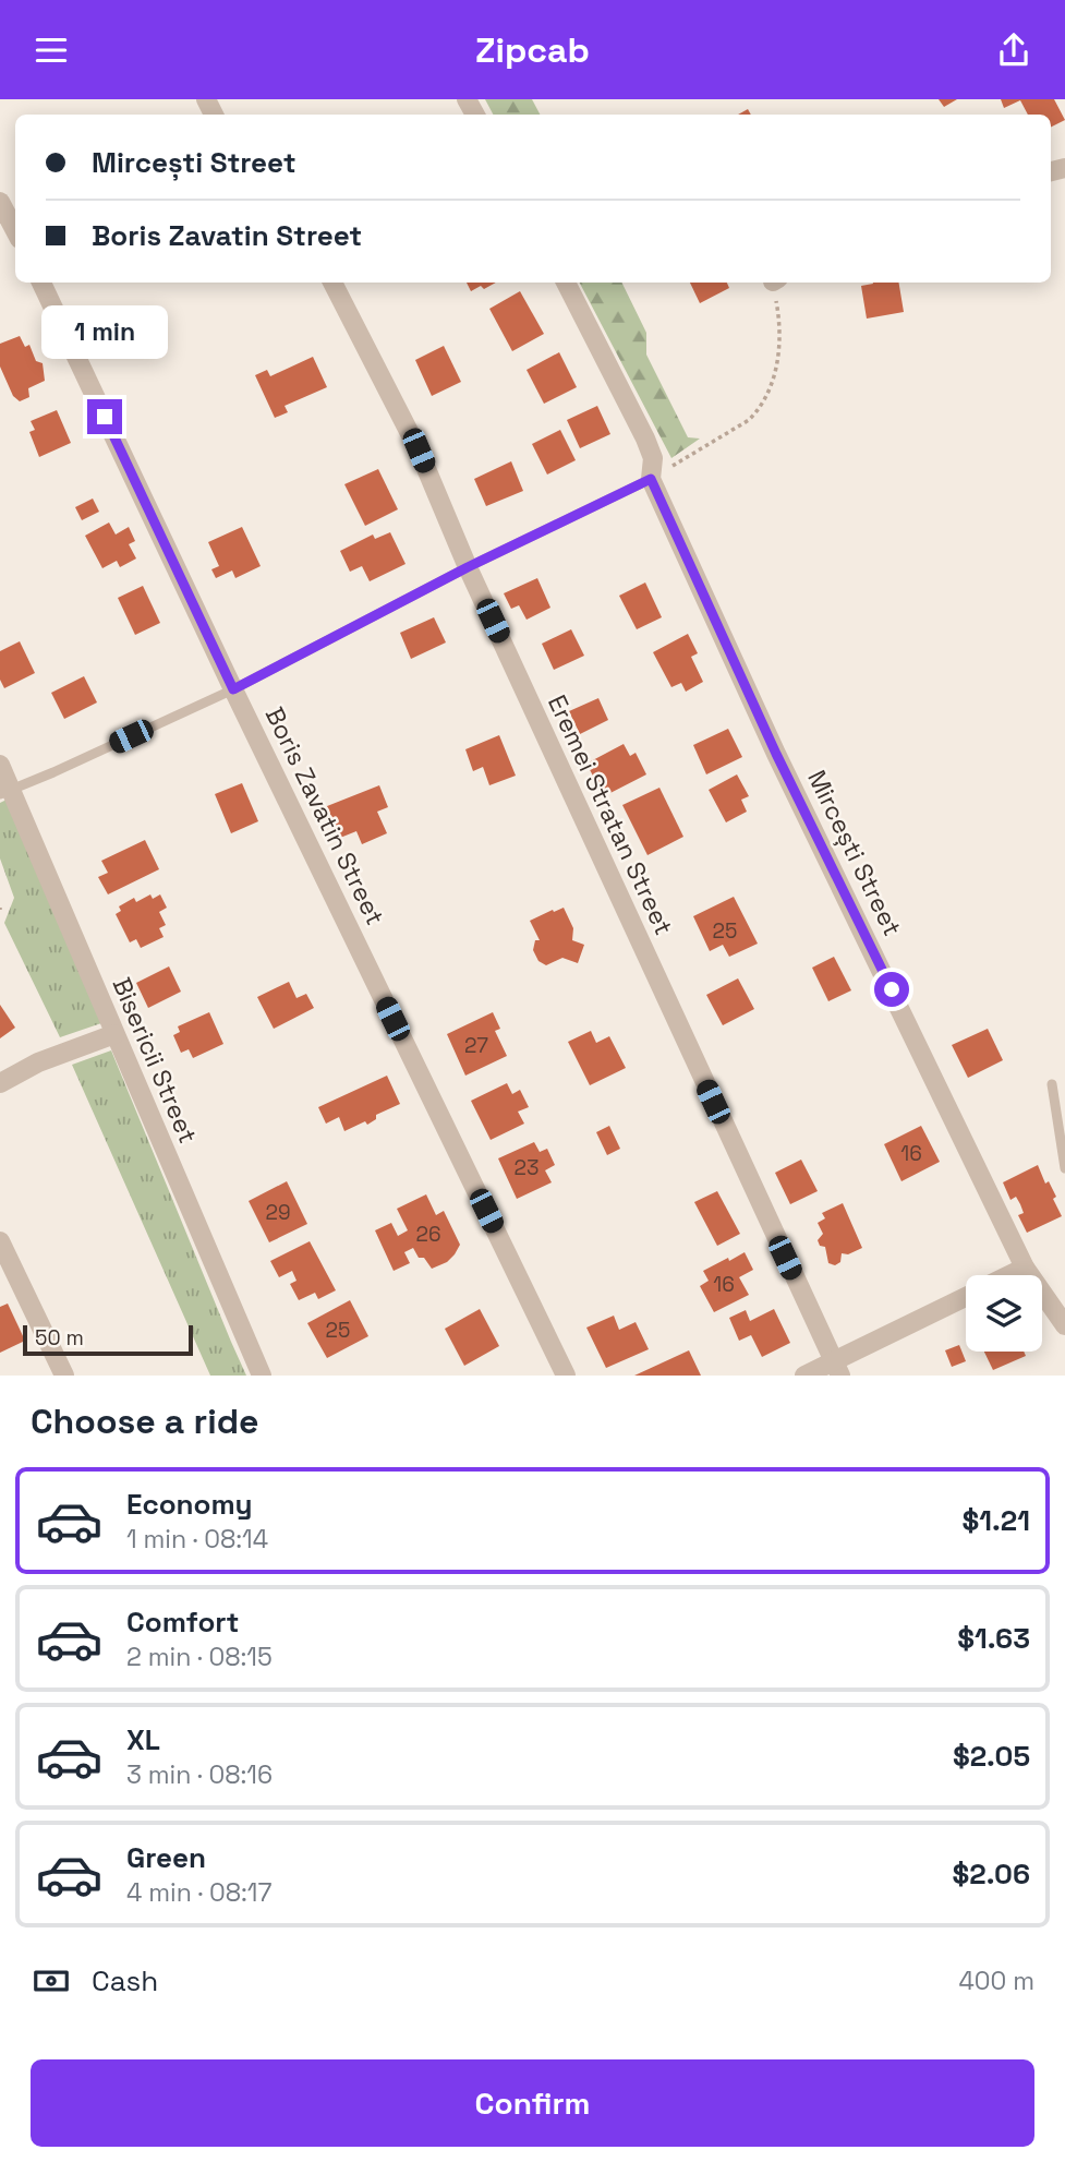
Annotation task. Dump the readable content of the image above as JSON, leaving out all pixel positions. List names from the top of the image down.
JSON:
{
  "streets": {
    "street": [
      "Eremei Stratan Street",
      "Boris Zavatin Street",
      "Mircești Street",
      "Bisericii Street"
    ]
  },
  "house_numbers": [
    "25",
    "27",
    "16",
    "23",
    "29",
    "26",
    "16",
    "25"
  ],
  "scale_bar": "50 m",
  "page": {
    "header": "Zipcab",
    "banner": ["Mircești Street", "Boris Zavatin Street"],
    "bubble": "1 min",
    "scale": "50 m",
    "heading": "Choose a ride",
    "list": [
      {
        "name": "Economy",
        "note": "1 min · 08:14",
        "value": "$1.21"
      },
      {
        "name": "Comfort",
        "note": "2 min · 08:15",
        "value": "$1.63"
      },
      {
        "name": "XL",
        "note": "3 min · 08:16",
        "value": "$2.05"
      },
      {
        "name": "Green",
        "note": "4 min · 08:17",
        "value": "$2.06"
      }
    ],
    "pay": ["Cash", "400 m"],
    "buttons": "Confirm"
  }
}
